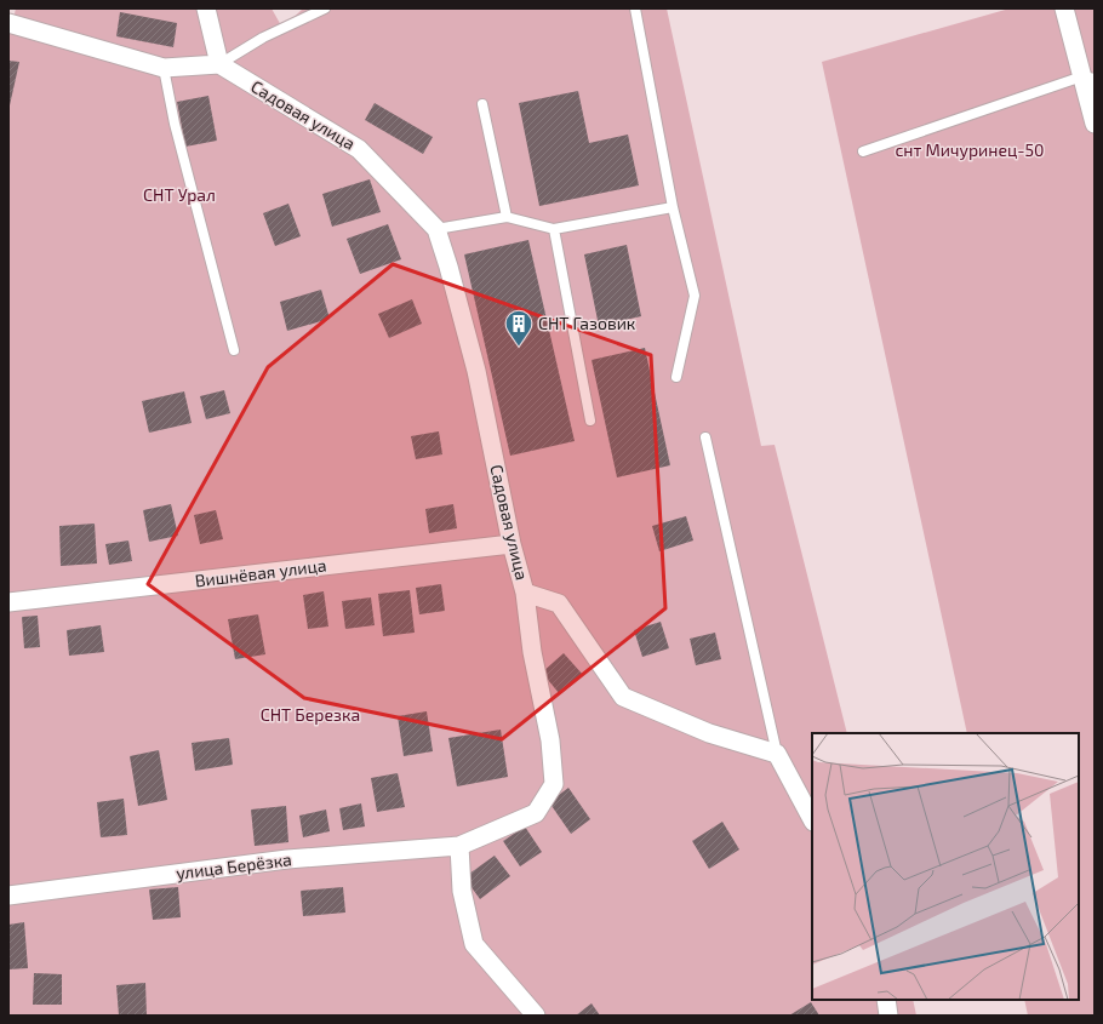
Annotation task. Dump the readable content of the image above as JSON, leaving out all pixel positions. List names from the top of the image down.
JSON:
{
  "streets": {
    "street": ["Садовая улица", "Вишнёвая улица", "улица Берёзка"]
  },
  "crossings": [
    ["Садовая улица", "Вишнёвая улица"],
    ["Садовая улица", "улица Берёзка"]
  ],
  "parks": ["снт Мичуринец-50", "СНТ Урал", "СНТ Березка"],
  "places": {
    "building": ["СНТ Газовик"]
  }
}
